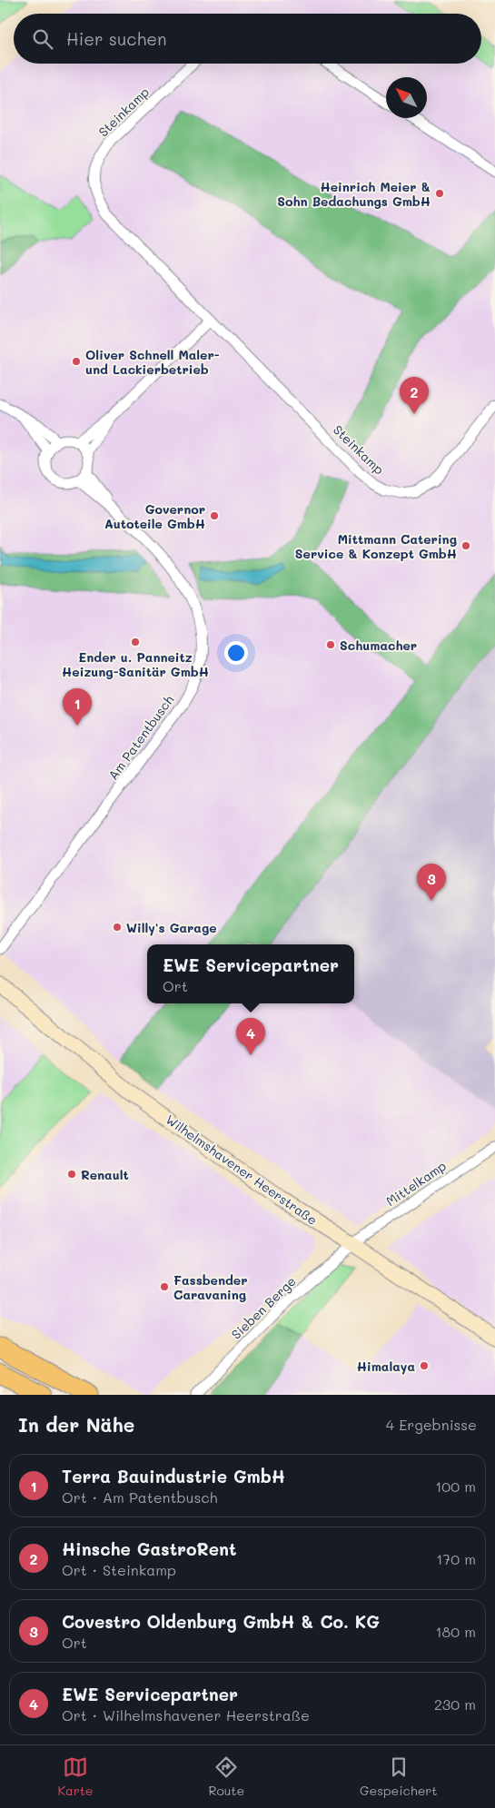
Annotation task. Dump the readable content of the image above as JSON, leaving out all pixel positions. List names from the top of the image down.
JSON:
{
  "streets": {
    "street": [
      "Steinkamp",
      "Am Patentbusch",
      "Wilhelmshavener Heerstraße",
      "Mittelkamp",
      "Sieben Berge"
    ]
  },
  "crossings": [
    ["Wilhelmshavener Heerstraße", "Mittelkamp"],
    ["Wilhelmshavener Heerstraße", "Sieben Berge"],
    ["Mittelkamp", "Sieben Berge"]
  ],
  "places": [
    "Heinrich Meier & Sohn Bedachungs GmbH",
    "Oliver Schnell Maler- und Lackierbetrieb",
    "Governor Autoteile GmbH",
    "Mittmann Catering Service & Konzept GmbH",
    "Ender u. Panneitz Heizung-Sanitär GmbH",
    "Schumacher",
    "Willy's Garage",
    "Renault",
    "Fassbender Caravaning",
    "Himalaya"
  ],
  "north": "top left",
  "page": {
    "search": "Hier suchen",
    "pins": [
      "2",
      "1",
      "3",
      "4"
    ],
    "popup": ["EWE Servicepartner", "Ort"],
    "heading": ["In der Nähe", "4 Ergebnisse"],
    "list": [
      {
        "mark": "1",
        "name": "Terra Bauindustrie GmbH",
        "note": "Ort · Am Patentbusch",
        "value": "100 m"
      },
      {
        "mark": "2",
        "name": "Hinsche GastroRent",
        "note": "Ort · Steinkamp",
        "value": "170 m"
      },
      {
        "mark": "3",
        "name": "Covestro Oldenburg GmbH & Co. KG",
        "note": "Ort",
        "value": "180 m"
      },
      {
        "mark": "4",
        "name": "EWE Servicepartner",
        "note": "Ort · Wilhelmshavener Heerstraße",
        "value": "230 m"
      }
    ],
    "nav": ["Karte", "Route", "Gespeichert"]
  }
}
